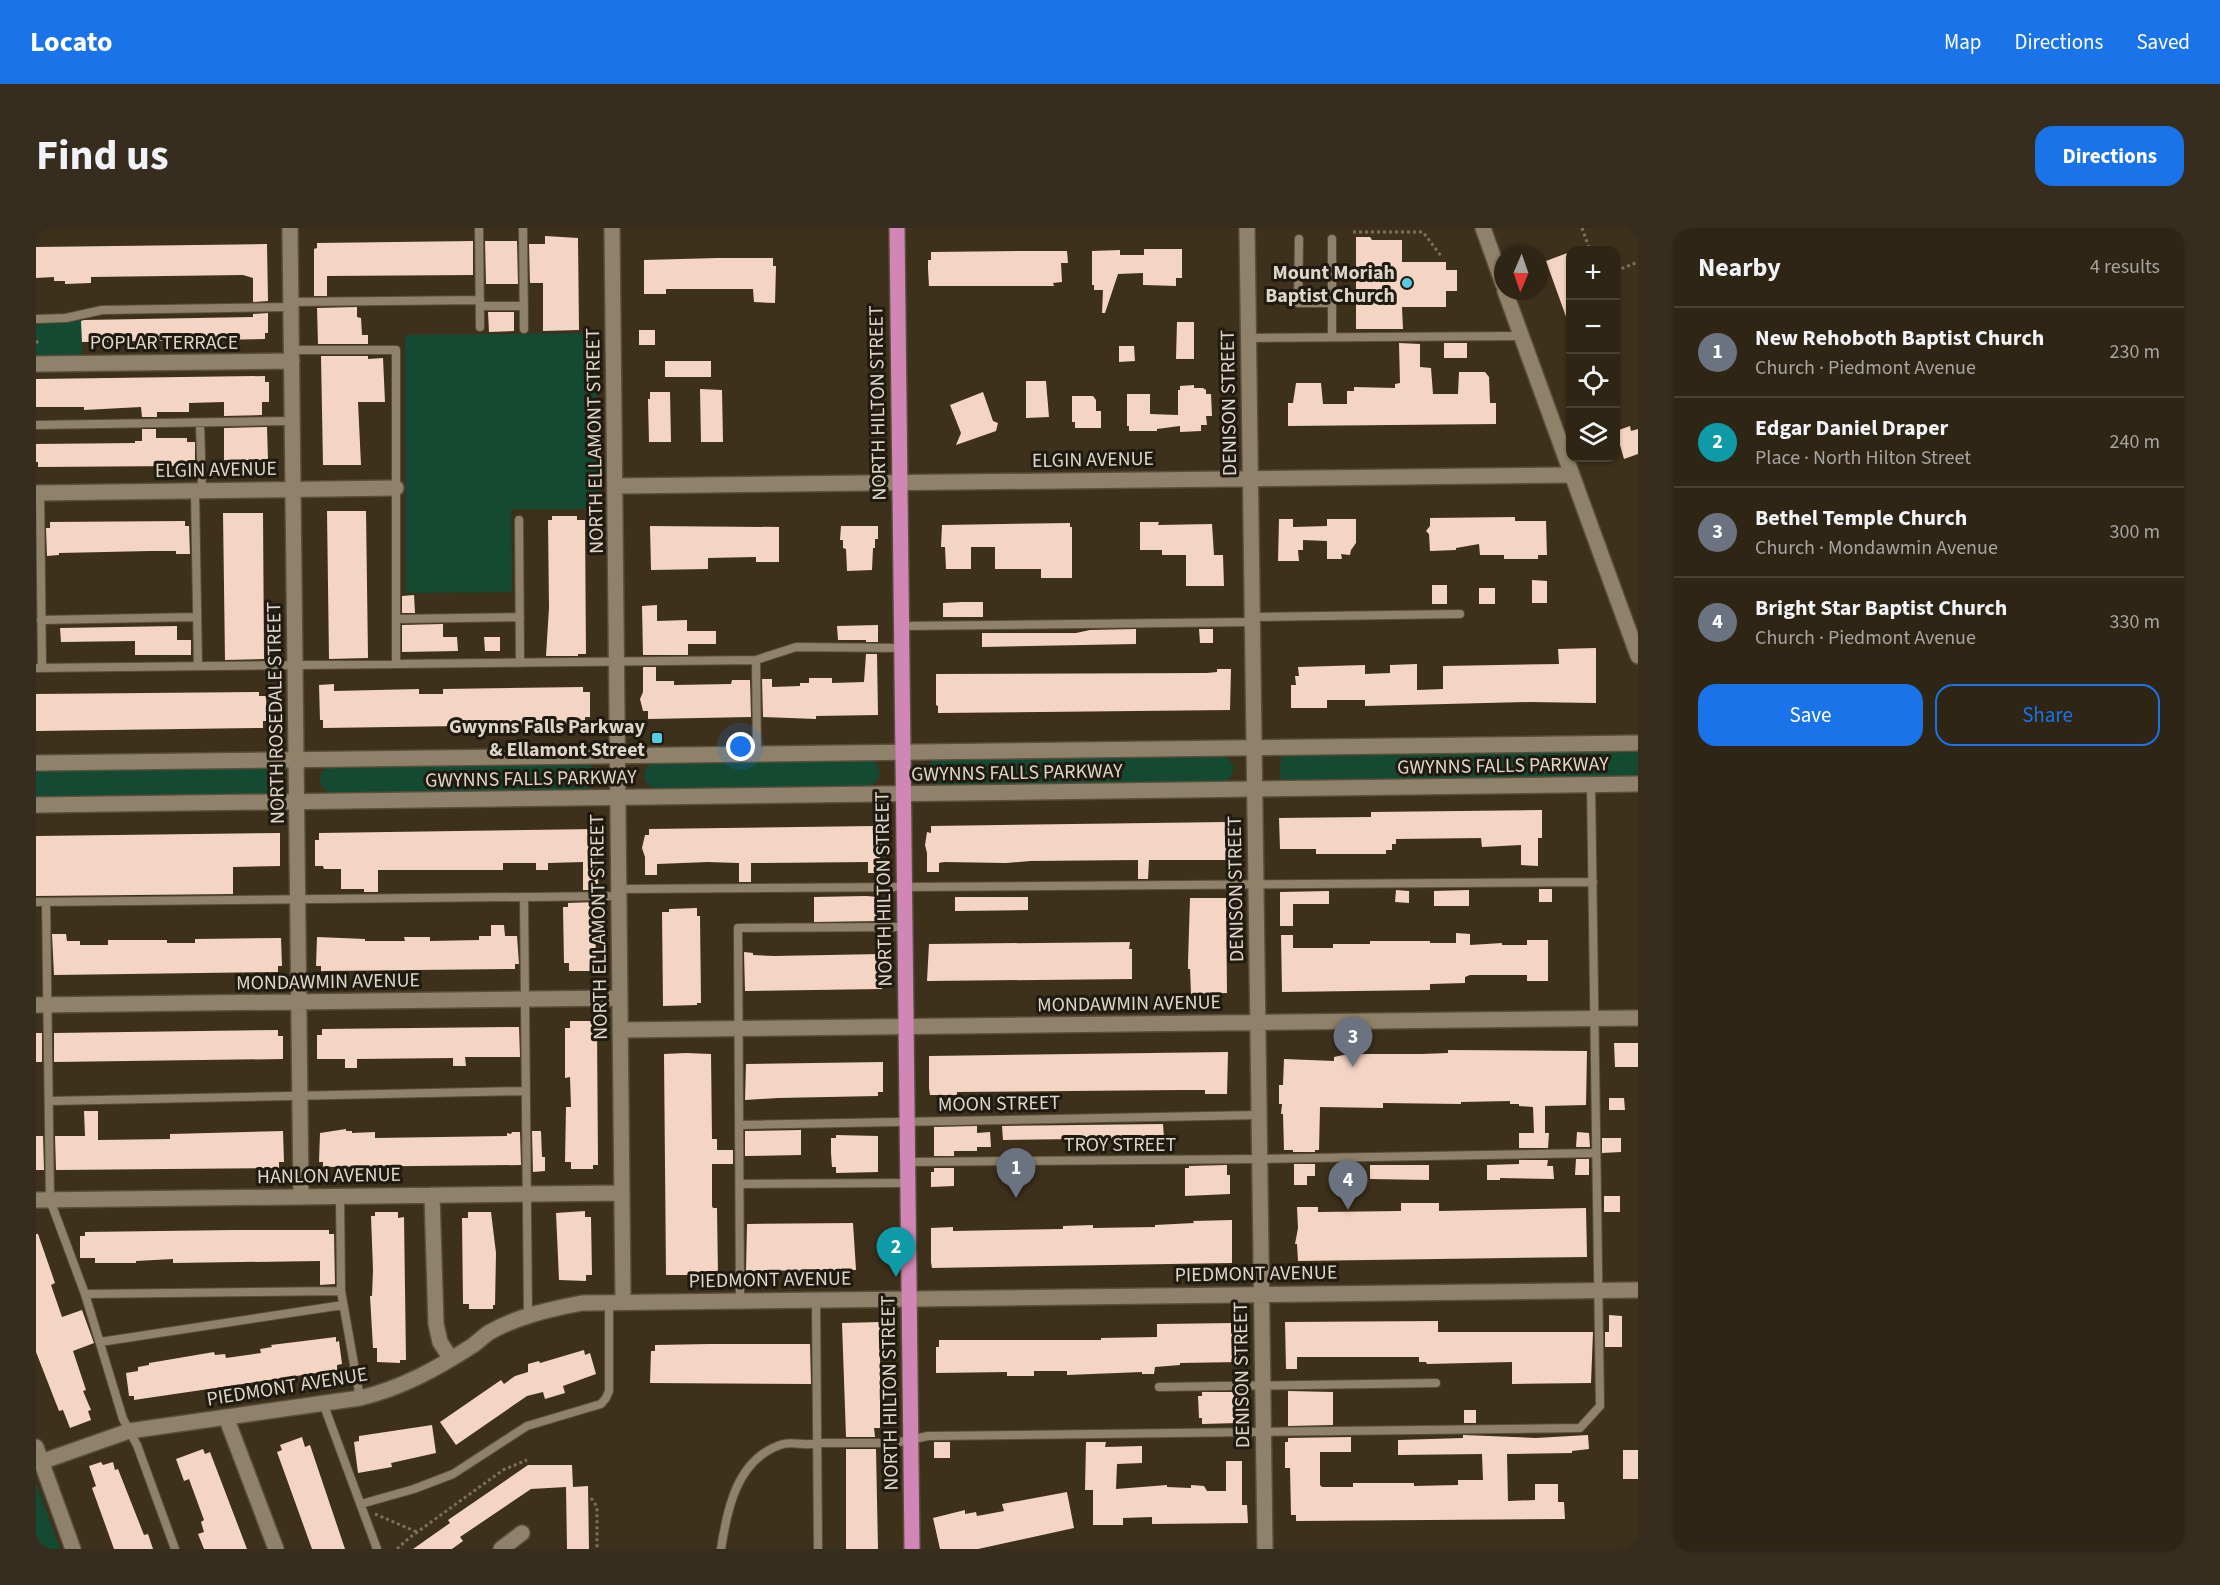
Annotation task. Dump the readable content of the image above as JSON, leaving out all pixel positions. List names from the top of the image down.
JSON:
{
  "streets": {
    "main road": ["NORTH HILTON STREET"],
    "street": [
      "POPLAR TERRACE",
      "DENISON STREET",
      "NORTH ELLAMONT STREET",
      "ELGIN AVENUE",
      "NORTH ROSEDALE STREET",
      "GWYNNS FALLS PARKWAY",
      "MONDAWMIN AVENUE",
      "HANLON AVENUE",
      "PIEDMONT AVENUE"
    ],
    "lane": ["MOON STREET", "TROY STREET"]
  },
  "crossings": [
    ["POPLAR TERRACE", "NORTH ROSEDALE STREET"],
    ["NORTH HILTON STREET", "ELGIN AVENUE"],
    ["NORTH HILTON STREET", "GWYNNS FALLS PARKWAY"],
    ["NORTH HILTON STREET", "MONDAWMIN AVENUE"],
    ["NORTH HILTON STREET", "MOON STREET"],
    ["NORTH HILTON STREET", "TROY STREET"],
    ["NORTH HILTON STREET", "PIEDMONT AVENUE"],
    ["DENISON STREET", "ELGIN AVENUE"],
    ["DENISON STREET", "GWYNNS FALLS PARKWAY"],
    ["DENISON STREET", "MONDAWMIN AVENUE"],
    ["DENISON STREET", "MOON STREET"],
    ["DENISON STREET", "TROY STREET"],
    ["DENISON STREET", "PIEDMONT AVENUE"],
    ["NORTH ELLAMONT STREET", "ELGIN AVENUE"],
    ["NORTH ELLAMONT STREET", "GWYNNS FALLS PARKWAY"],
    ["NORTH ELLAMONT STREET", "MONDAWMIN AVENUE"],
    ["NORTH ELLAMONT STREET", "HANLON AVENUE"],
    ["NORTH ELLAMONT STREET", "PIEDMONT AVENUE"],
    ["ELGIN AVENUE", "NORTH ROSEDALE STREET"],
    ["NORTH ROSEDALE STREET", "GWYNNS FALLS PARKWAY"],
    ["NORTH ROSEDALE STREET", "MONDAWMIN AVENUE"],
    ["NORTH ROSEDALE STREET", "HANLON AVENUE"]
  ],
  "places": {
    "other": ["Mount Moriah Baptist Church"],
    "transit": ["Gwynns Falls Parkway & Ellamont Street"]
  },
  "north": "bottom",
  "page": {
    "header": "Locato",
    "nav": ["Map", "Directions", "Saved"],
    "title": "Find us",
    "buttons": [
      "Directions",
      ["Save", "Share"]
    ],
    "heading": ["Nearby", "4 results"],
    "map_buttons": ["+", "−"],
    "list": [
      {
        "mark": "1",
        "name": "New Rehoboth Baptist Church",
        "note": "Church · Piedmont Avenue",
        "value": "230 m"
      },
      {
        "mark": "2",
        "name": "Edgar Daniel Draper",
        "note": "Place · North Hilton Street",
        "value": "240 m"
      },
      {
        "mark": "3",
        "name": "Bethel Temple Church",
        "note": "Church · Mondawmin Avenue",
        "value": "300 m"
      },
      {
        "mark": "4",
        "name": "Bright Star Baptist Church",
        "note": "Church · Piedmont Avenue",
        "value": "330 m"
      }
    ],
    "pins": [
      "3",
      "1",
      "4",
      "2"
    ]
  }
}
